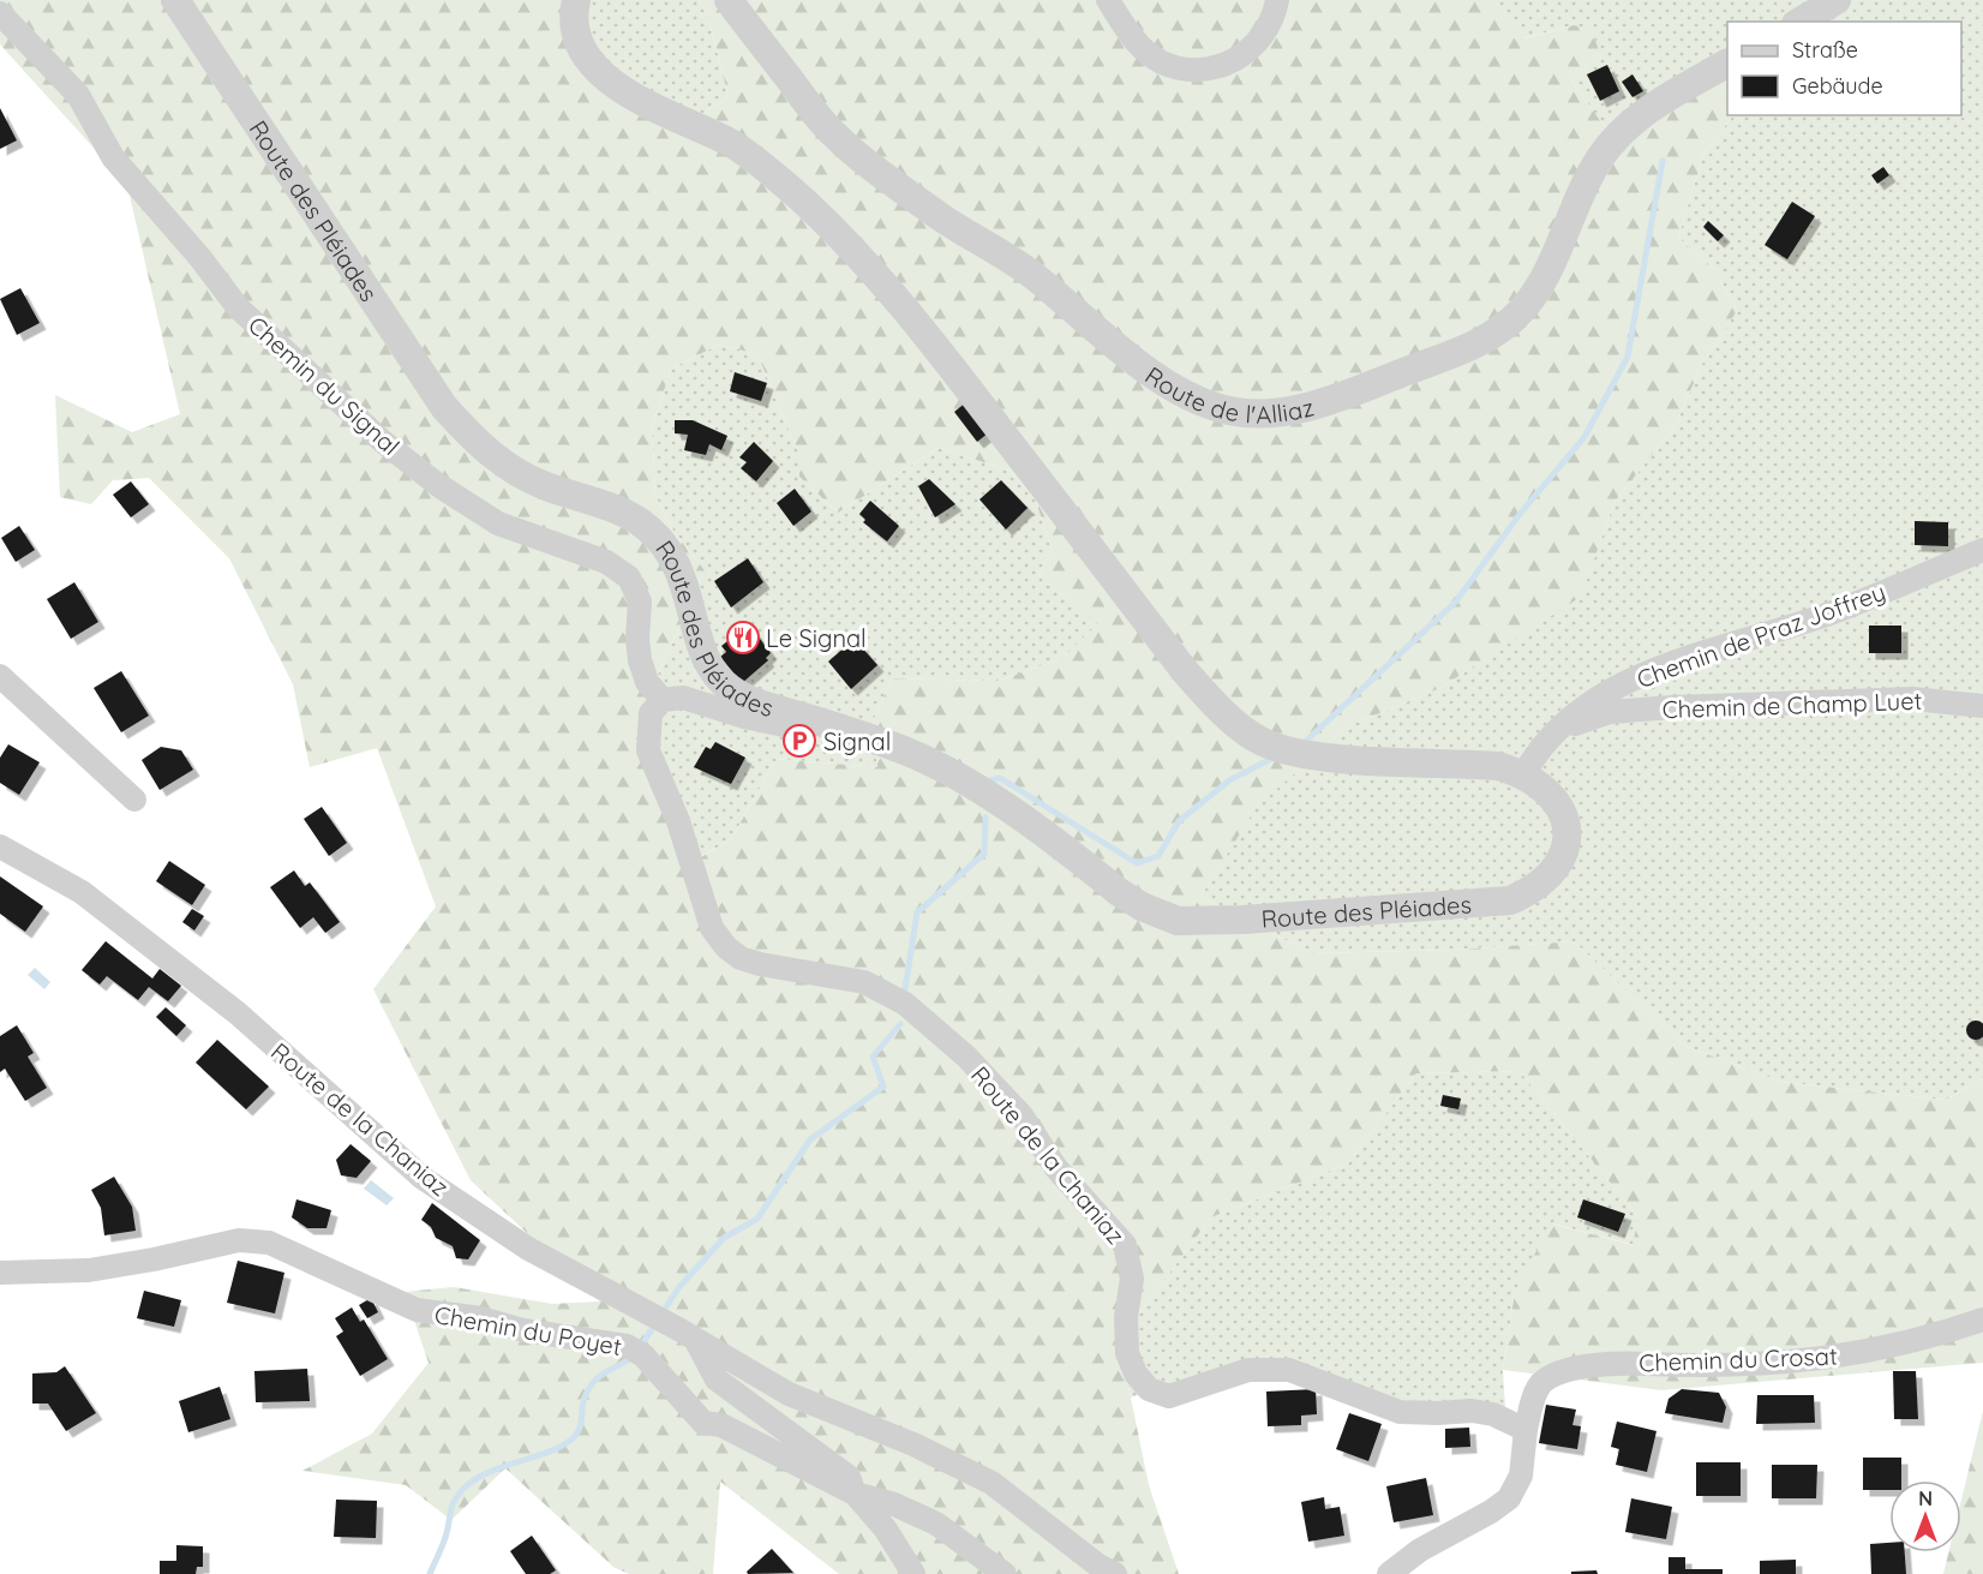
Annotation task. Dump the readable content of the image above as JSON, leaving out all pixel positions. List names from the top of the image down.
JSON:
{
  "streets": {
    "street": [
      "Route des Pléiades",
      "Route de l'Alliaz",
      "Chemin du Signal",
      "Chemin de Praz Joffrey",
      "Chemin de Champ Luet",
      "Route de la Chaniaz",
      "Chemin du Poyet",
      "Chemin du Crosat"
    ]
  },
  "crossings": [
    ["Route des Pléiades", "Chemin de Praz Joffrey"],
    ["Chemin du Signal", "Route de la Chaniaz"],
    ["Chemin de Praz Joffrey", "Chemin de Champ Luet"],
    ["Route de la Chaniaz", "Chemin du Crosat"]
  ],
  "places": {
    "restaurant": ["Le Signal"],
    "parking": ["Signal"]
  },
  "legend": ["Straße", "Gebäude"],
  "north": "top"
}
